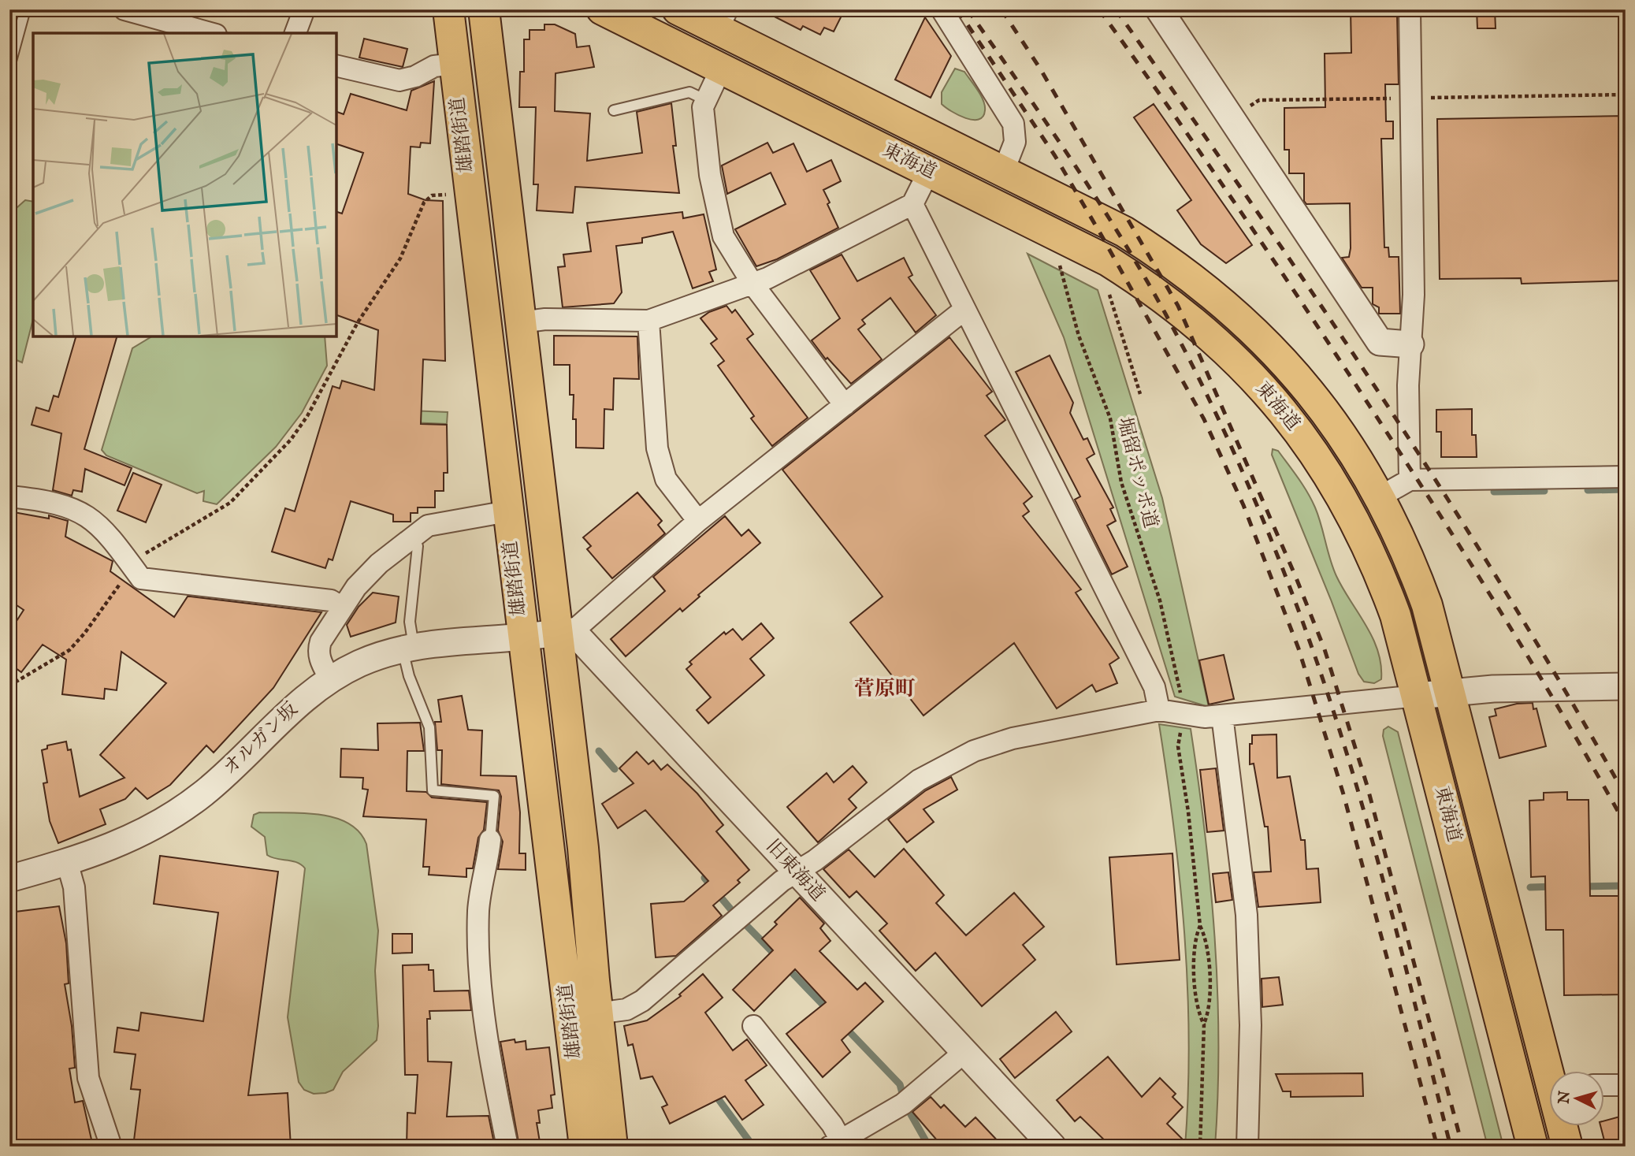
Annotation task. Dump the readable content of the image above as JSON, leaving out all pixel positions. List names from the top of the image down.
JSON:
{
  "streets": {
    "main road": ["雄踏街道", "東海道"],
    "street": ["オルガン坂", "旧東海道"],
    "path": ["堀留ポッポ道"]
  },
  "crossings": [
    ["雄踏街道", "オルガン坂"],
    ["雄踏街道", "旧東海道"]
  ],
  "districts": ["菅原町"],
  "north": "left"
}
